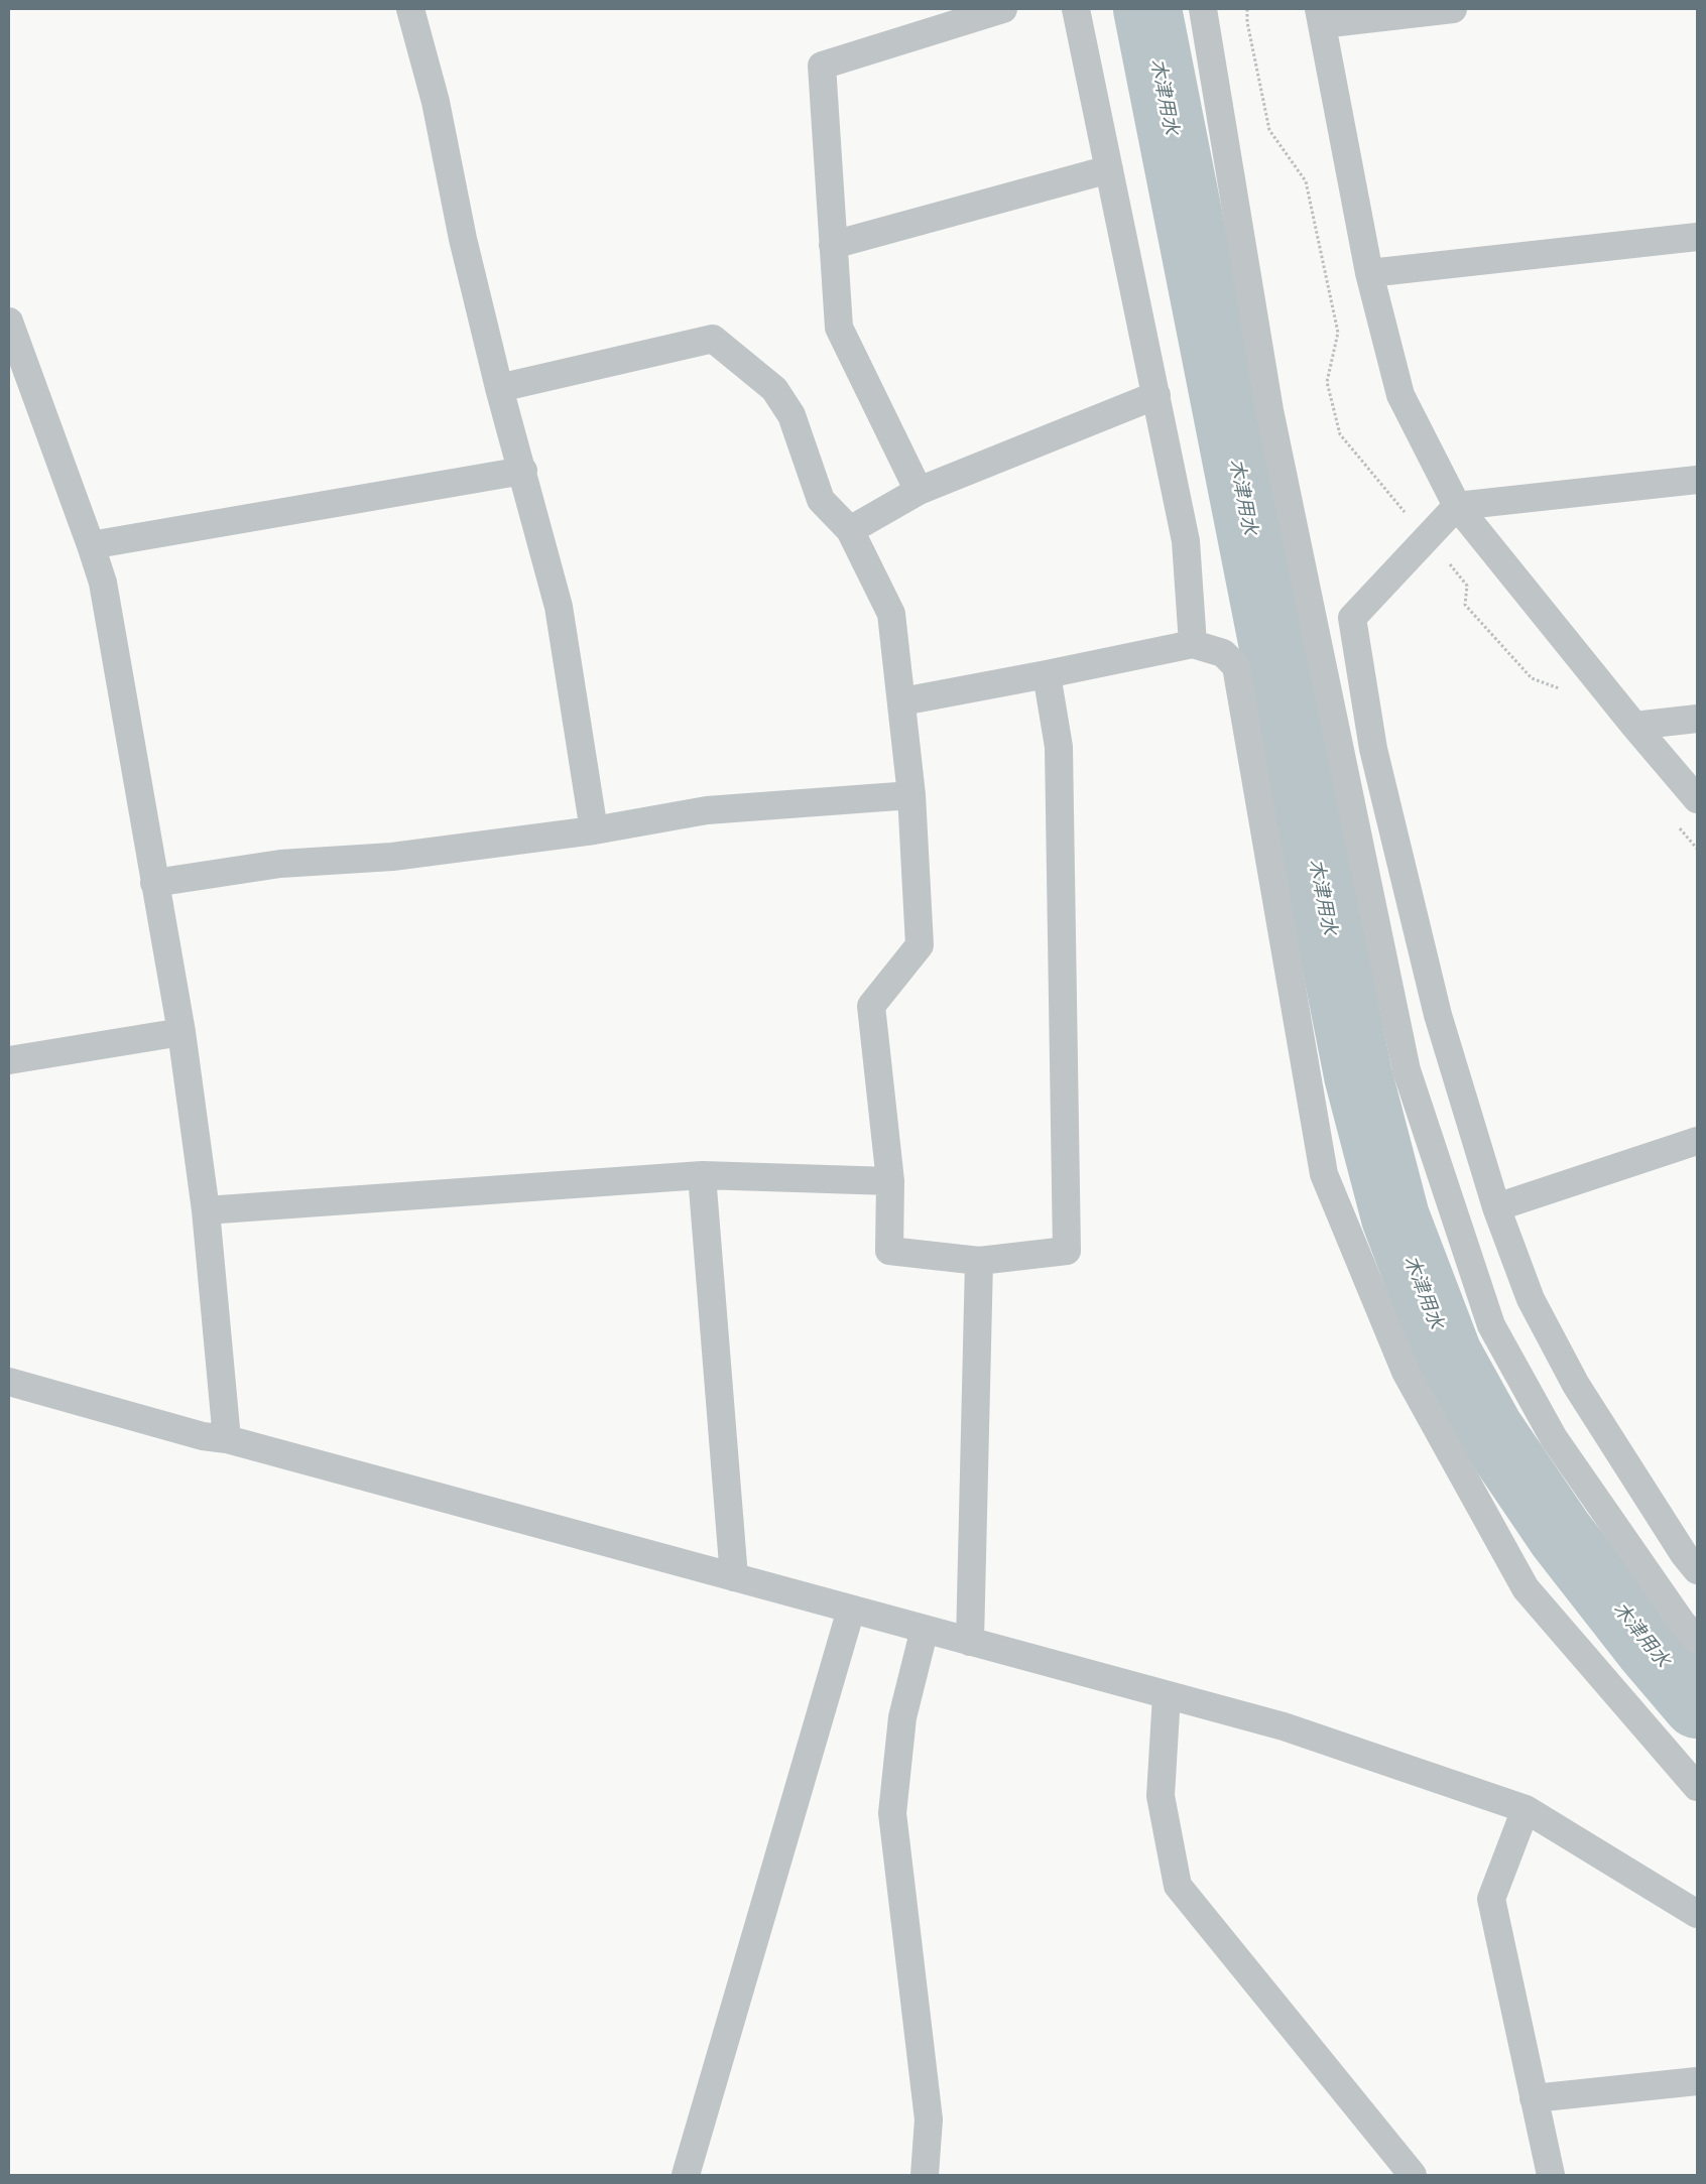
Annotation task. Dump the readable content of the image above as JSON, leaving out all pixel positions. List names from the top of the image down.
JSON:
{
  "water": ["木津用水"]
}
